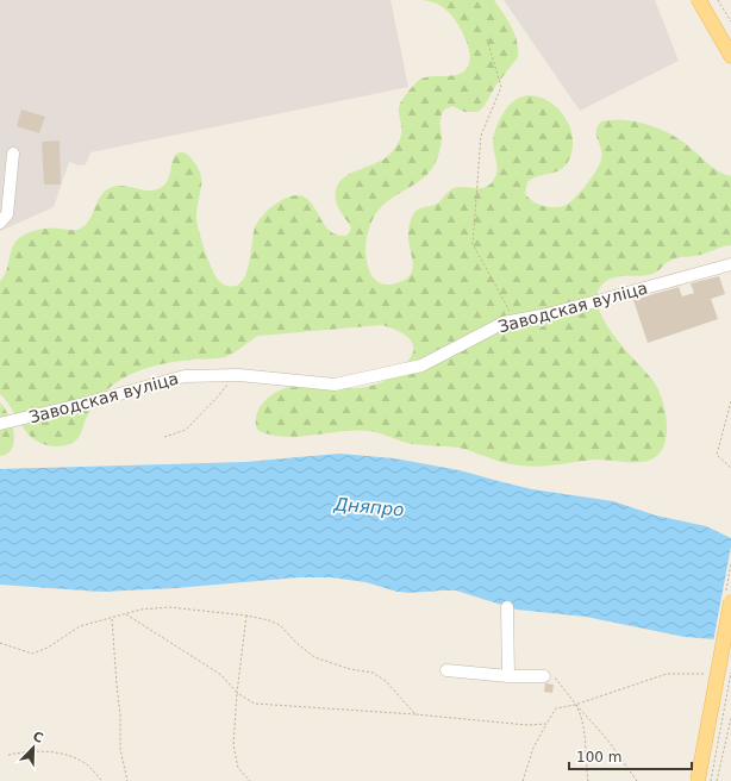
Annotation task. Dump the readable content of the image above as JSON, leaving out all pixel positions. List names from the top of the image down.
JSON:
{
  "streets": {
    "street": ["Заводская вуліца"]
  },
  "water": ["Дняпро"],
  "scale_bar": "100 m",
  "north": "top right"
}
